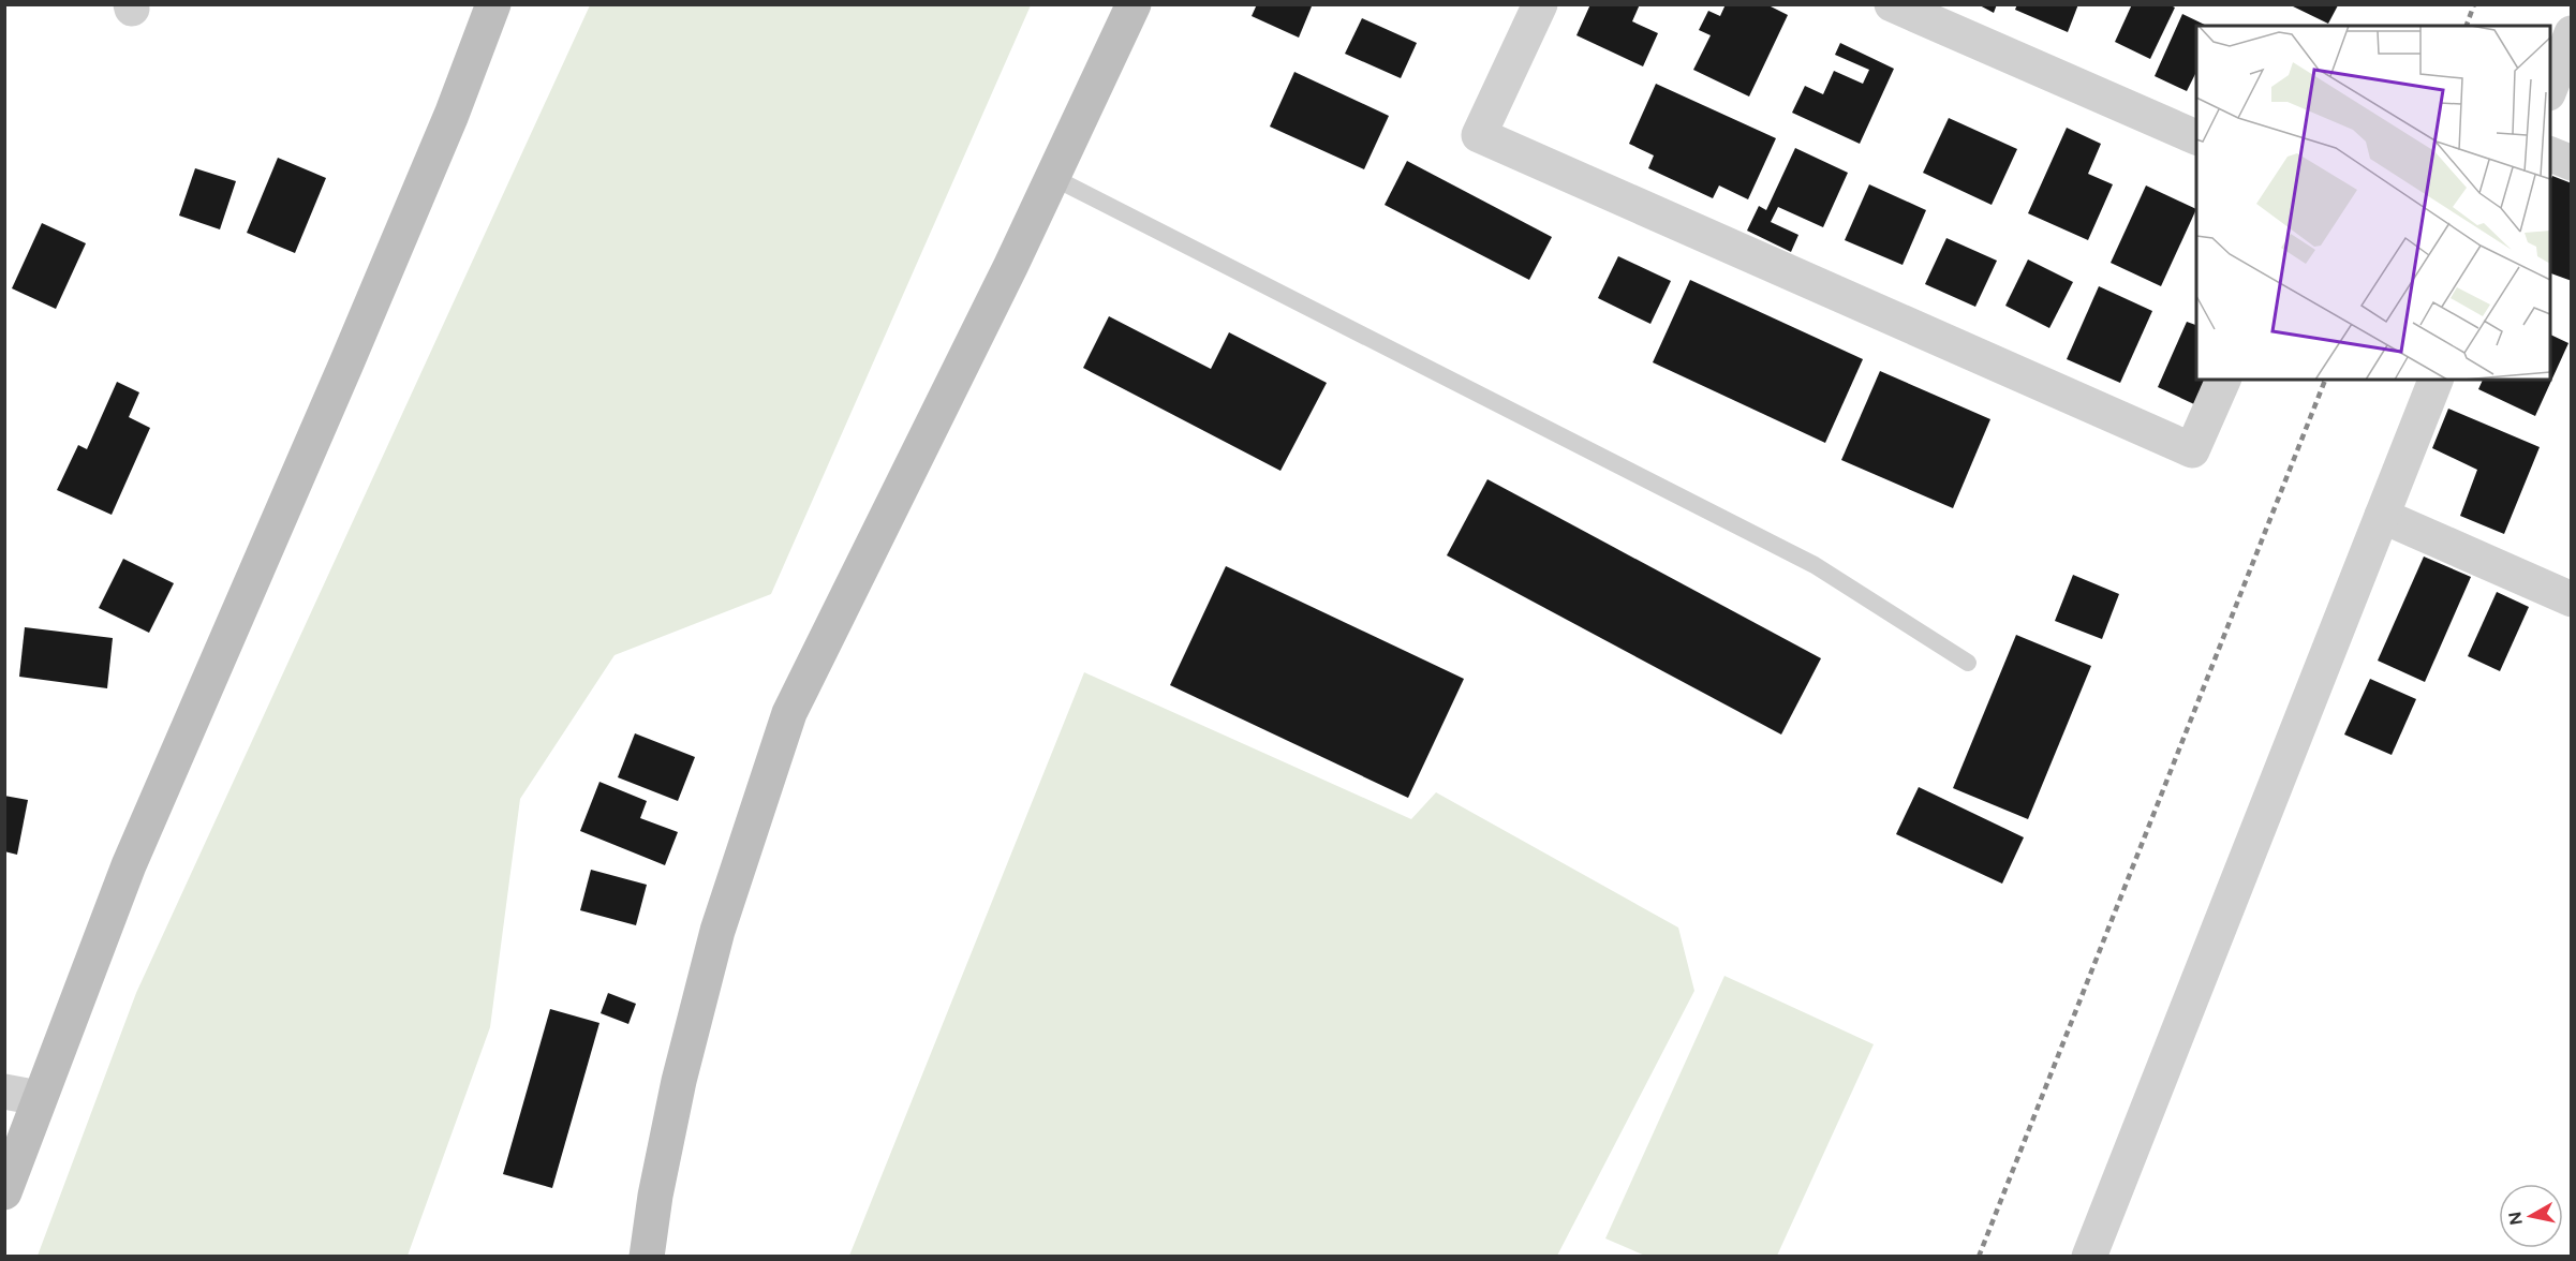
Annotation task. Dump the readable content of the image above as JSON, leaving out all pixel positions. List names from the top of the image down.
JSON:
{
  "north": "left"
}
